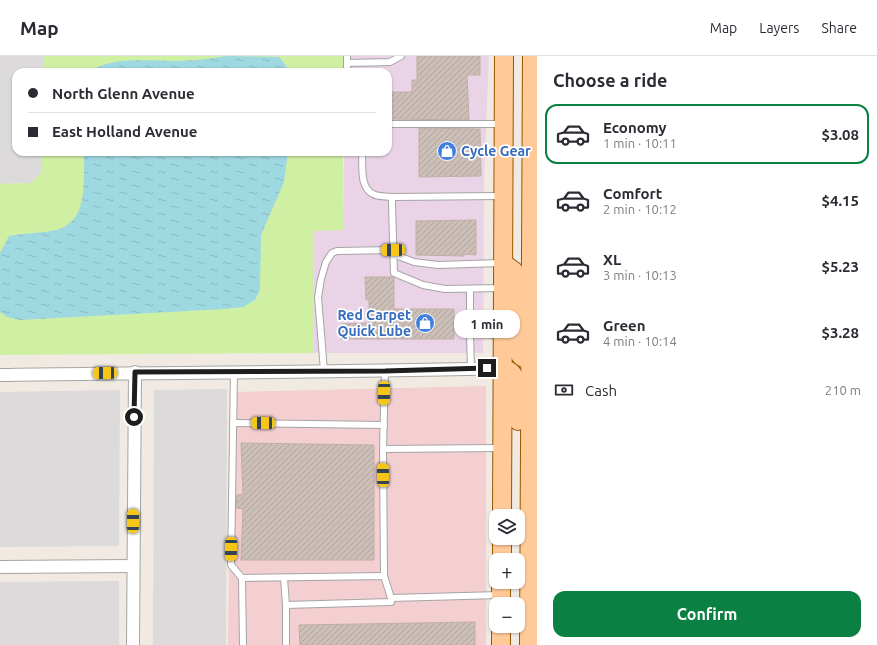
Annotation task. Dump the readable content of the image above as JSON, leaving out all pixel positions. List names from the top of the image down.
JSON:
{
  "places": {
    "shop": ["Cycle Gear", "Red Carpet Quick Lube"]
  },
  "page": {
    "header": "Map",
    "nav": ["Map", "Layers", "Share"],
    "heading": "Choose a ride",
    "banner": ["North Glenn Avenue", "East Holland Avenue"],
    "list": [
      {
        "name": "Economy",
        "note": "1 min · 10:11",
        "value": "$3.08"
      },
      {
        "name": "Comfort",
        "note": "2 min · 10:12",
        "value": "$4.15"
      },
      {
        "name": "XL",
        "note": "3 min · 10:13",
        "value": "$5.23"
      },
      {
        "name": "Green",
        "note": "4 min · 10:14",
        "value": "$3.28"
      }
    ],
    "bubble": "1 min",
    "pay": ["Cash", "210 m"],
    "map_buttons": ["+", "−"],
    "buttons": "Confirm"
  }
}
